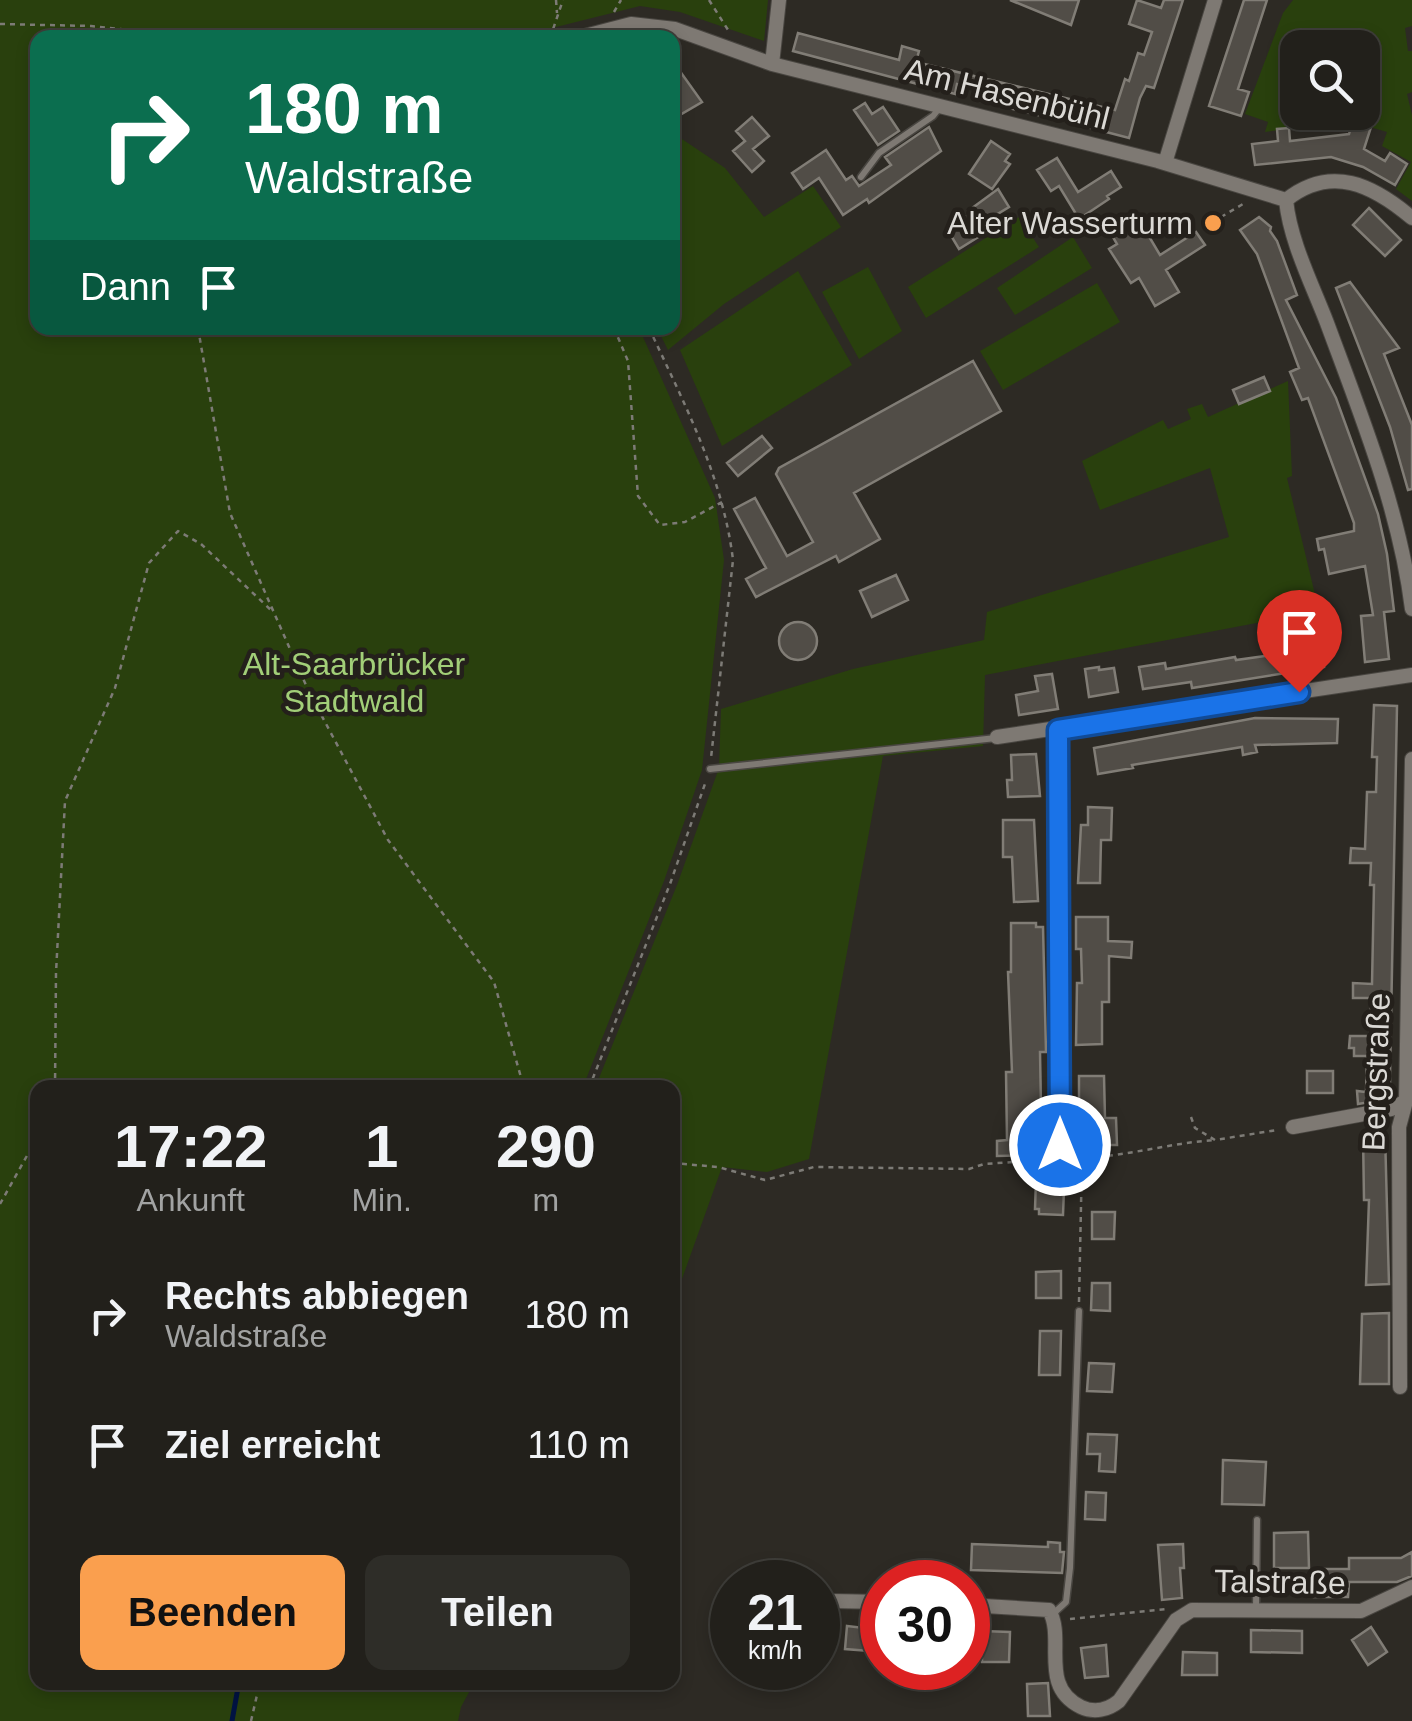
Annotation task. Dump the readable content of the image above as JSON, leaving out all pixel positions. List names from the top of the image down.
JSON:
{
  "streets": {
    "street": ["Am Hasenbühl", "Bergstraße", "Talstraße"]
  },
  "parks": ["Alt-Saarbrücker Stadtwald"],
  "places": ["Alter Wasserturm"],
  "page": {
    "turn": ["180 m", "Waldstraße"],
    "then": "Dann",
    "eta": [
      "17:22",
      "Ankunft",
      "1",
      "Min.",
      "290",
      "m"
    ],
    "list": [
      {
        "name": "Rechts abbiegen",
        "note": "Waldstraße",
        "value": "180 m"
      },
      {
        "name": "Ziel erreicht",
        "value": "110 m"
      }
    ],
    "buttons": ["Beenden", "Teilen"],
    "speed": "21 km/h",
    "limit": "30"
  }
}
